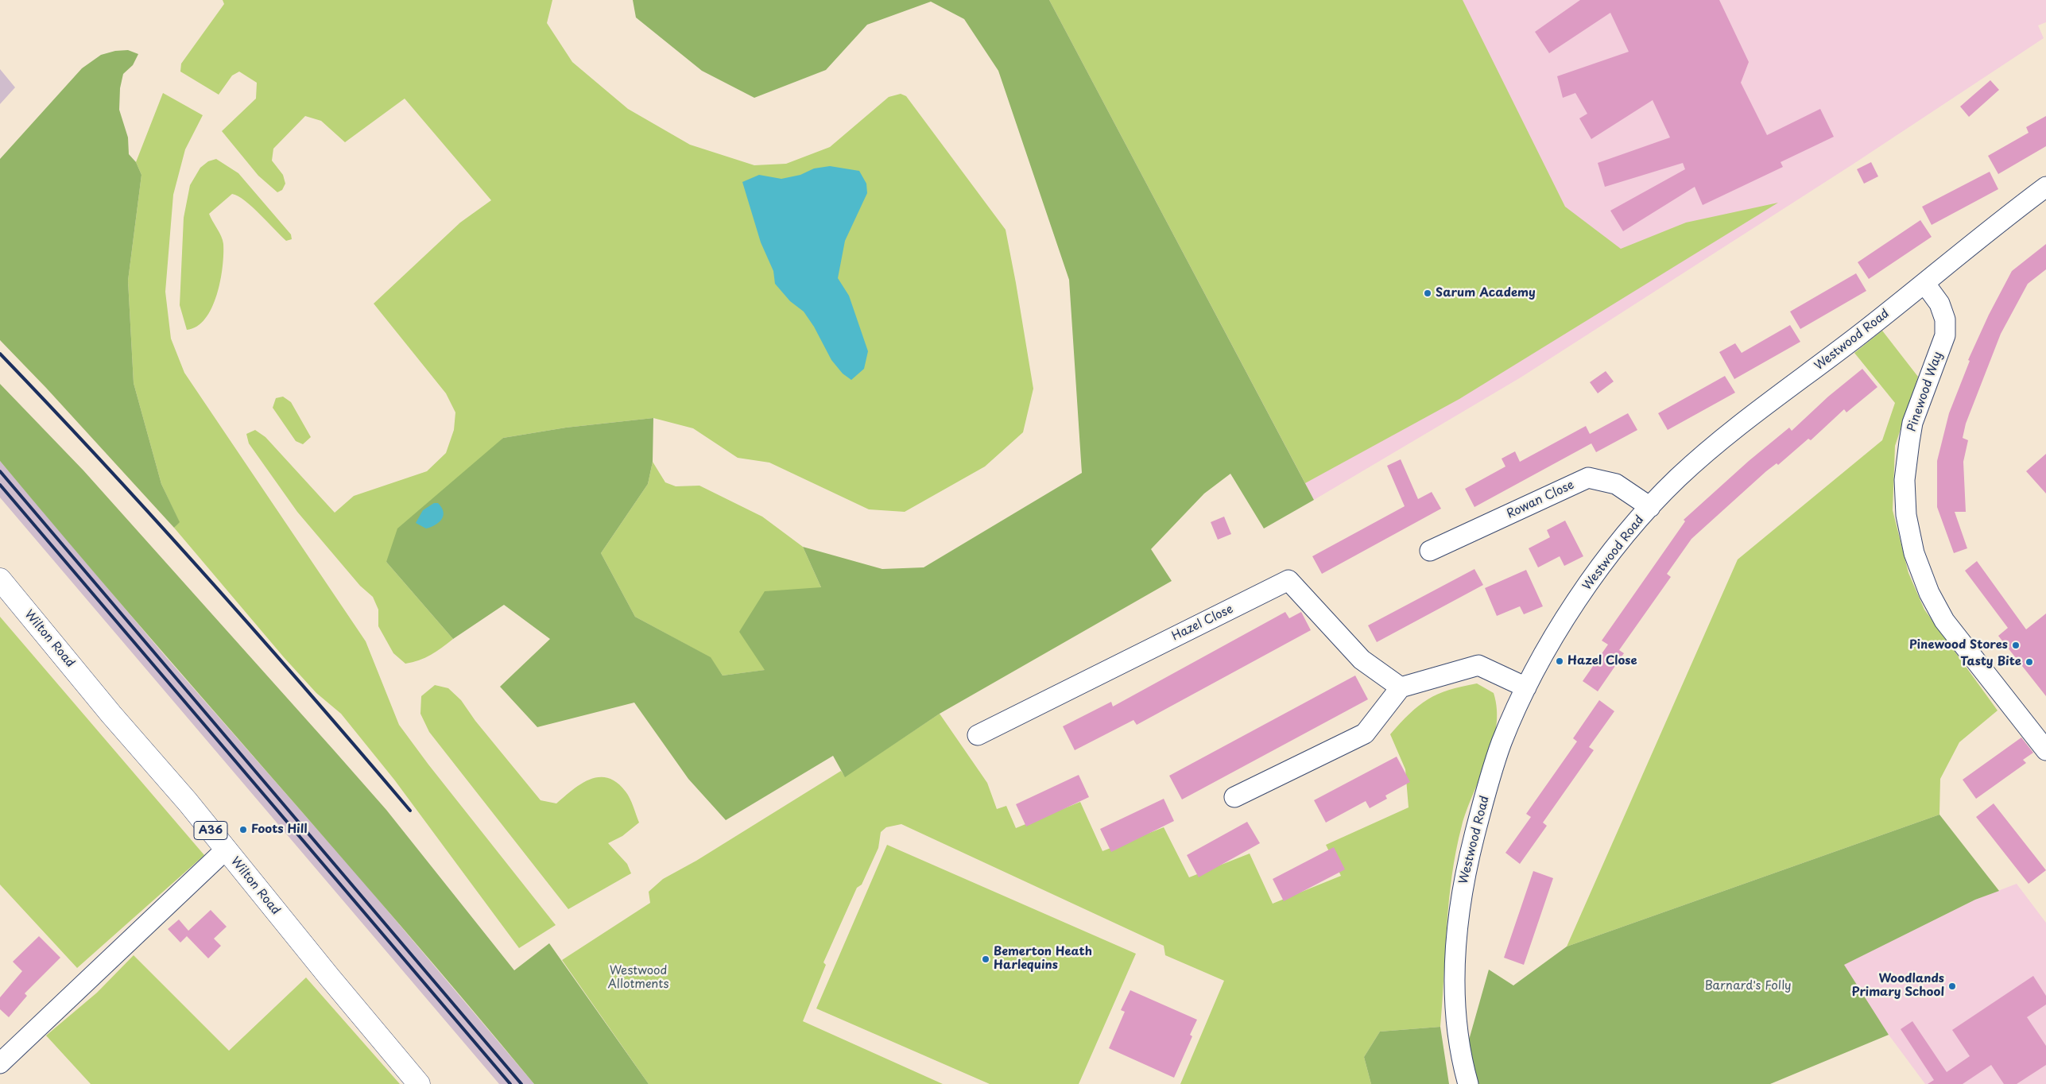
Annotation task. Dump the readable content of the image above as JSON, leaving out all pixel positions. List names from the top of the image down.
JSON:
{
  "streets": {
    "highway": ["Wilton Road", "A36"],
    "street": [
      "Westwood Road",
      "Pinewood Way",
      "Rowan Close",
      "Hazel Close"
    ]
  },
  "crossings": [
    ["Westwood Road", "Pinewood Way"],
    ["Westwood Road", "Rowan Close"]
  ],
  "parks": ["Westwood Allotments", "Barnard's Folly"],
  "places": [
    "Sarum Academy",
    "Pinewood Stores",
    "Hazel Close",
    "Tasty Bite",
    "Foots Hill",
    "Bemerton Heath Harlequins",
    "Woodlands Primary School"
  ]
}
